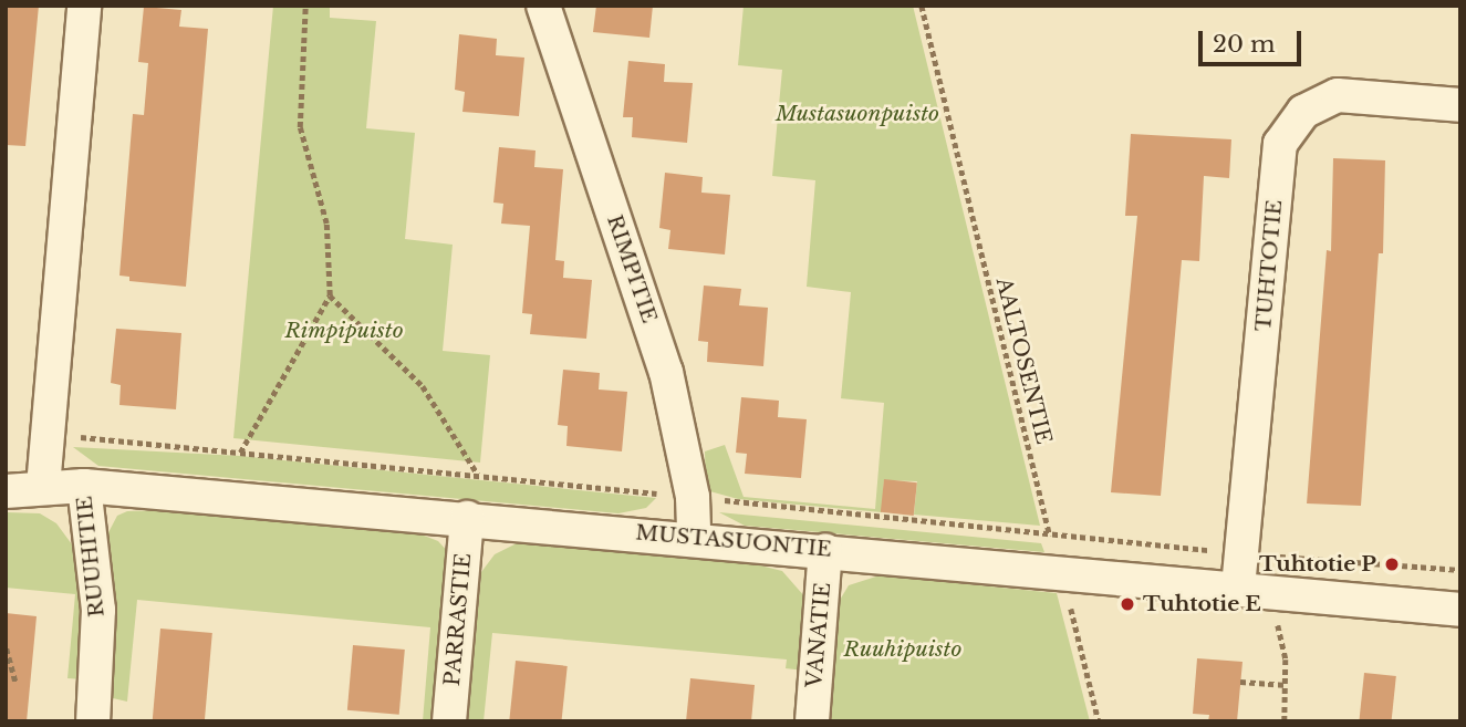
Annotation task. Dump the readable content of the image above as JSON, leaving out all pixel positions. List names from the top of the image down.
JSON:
{
  "streets": {
    "street": [
      "TUHTOTIE",
      "RIMPITIE",
      "MUSTASUONTIE",
      "RUUHITIE",
      "PARRASTIE",
      "VANATIE"
    ],
    "path": ["AALTOSENTIE"]
  },
  "crossings": [
    ["TUHTOTIE", "MUSTASUONTIE"],
    ["RIMPITIE", "MUSTASUONTIE"],
    ["AALTOSENTIE", "MUSTASUONTIE"],
    ["MUSTASUONTIE", "RUUHITIE"],
    ["MUSTASUONTIE", "PARRASTIE"],
    ["MUSTASUONTIE", "VANATIE"]
  ],
  "parks": ["Mustasuonpuisto", "Rimpipuisto", "Ruuhipuisto"],
  "places": ["Tuhtotie P", "Tuhtotie E"],
  "scale_bar": "20 m"
}
